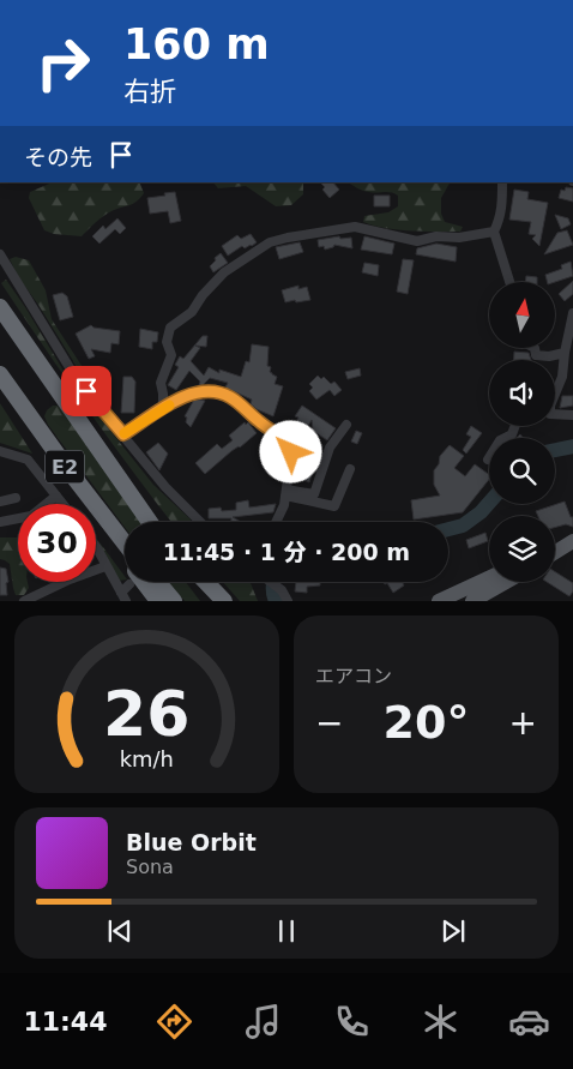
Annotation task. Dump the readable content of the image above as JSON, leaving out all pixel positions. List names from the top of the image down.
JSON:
{
  "streets": {
    "highway": ["E2"]
  },
  "north": "top",
  "page": {
    "turn": ["160 m", "右折"],
    "then": "その先",
    "limit": "30",
    "trip": "11:45 · 1 分 · 200 m",
    "tile": "エアコン",
    "heat": ["−", "20°", "+"],
    "song": ["Blue Orbit", "Sona"],
    "tabs": "11:44",
    "gauge": ["26", "km/h"]
  }
}
